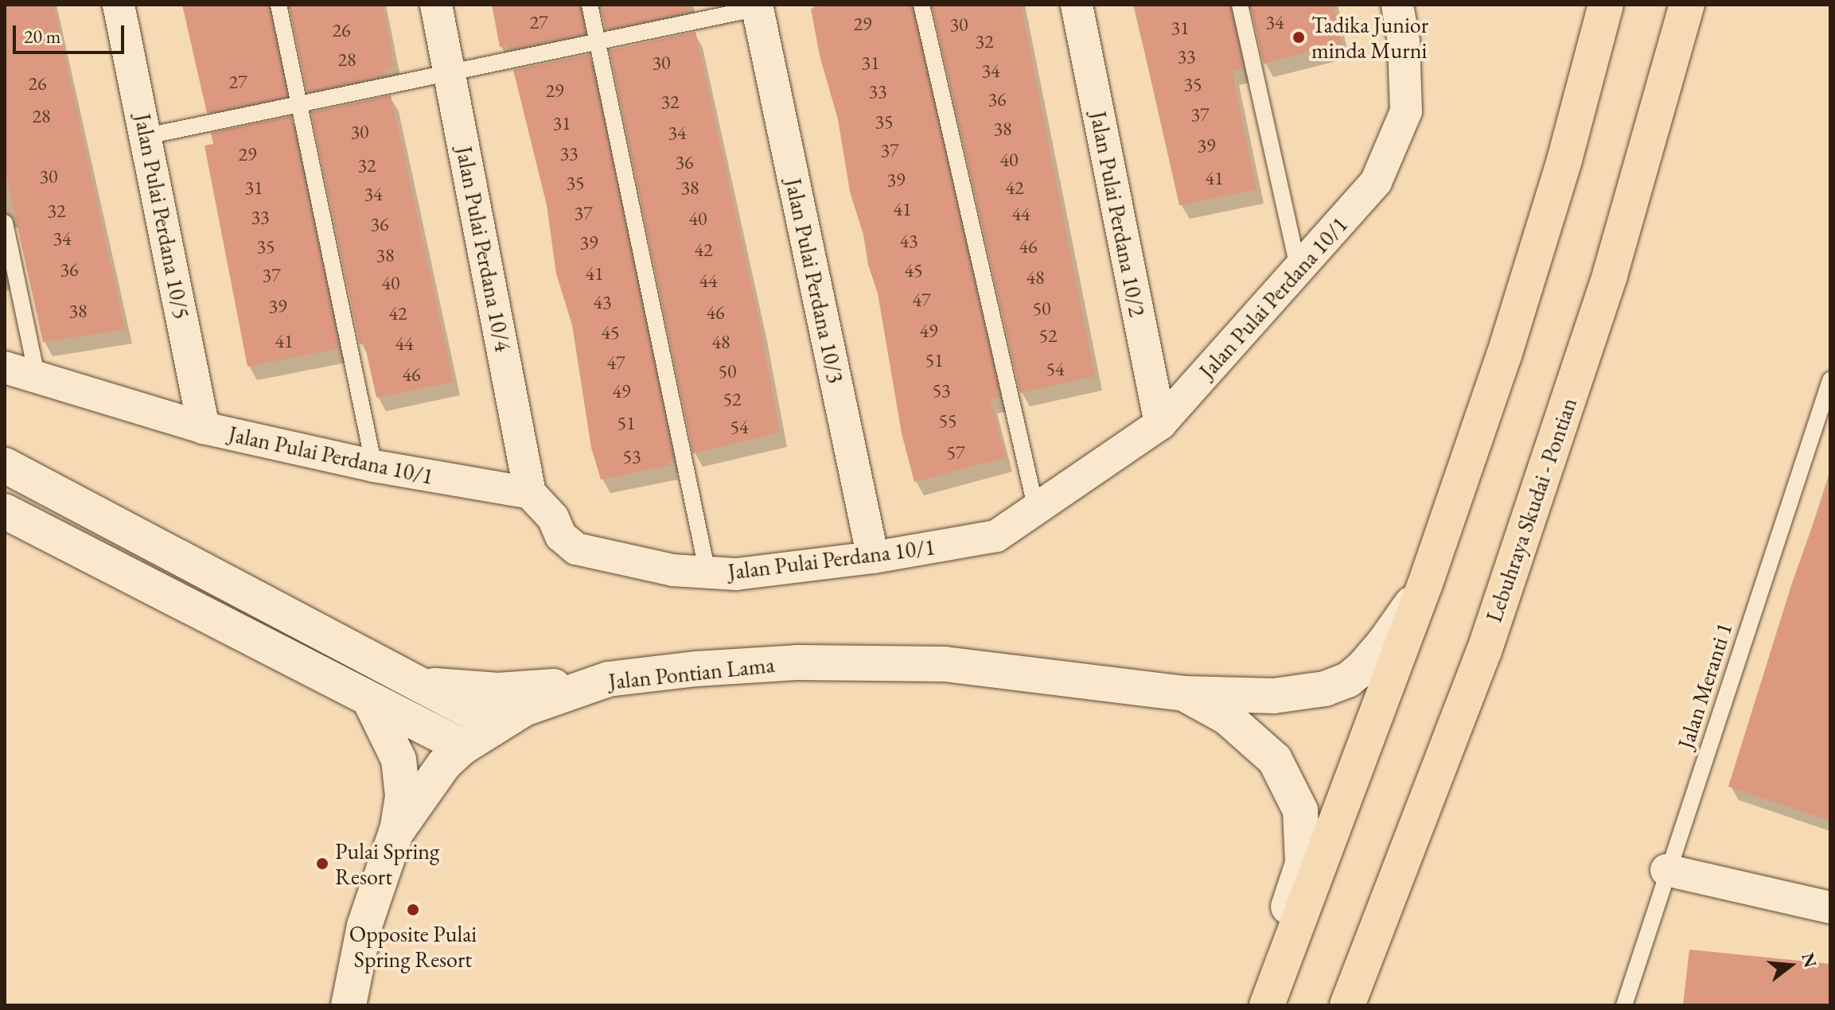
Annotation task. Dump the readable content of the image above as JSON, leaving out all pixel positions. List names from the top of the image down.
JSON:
{
  "streets": {
    "highway": ["Lebuhraya Skudai - Pontian"],
    "street": [
      "Jalan Pulai Perdana 10/2",
      "Jalan Pulai Perdana 10/5",
      "Jalan Pulai Perdana 10/4",
      "Jalan Pulai Perdana 10/3",
      "Jalan Pulai Perdana 10/1",
      "Jalan Pontian Lama"
    ],
    "lane": ["Jalan Meranti 1"]
  },
  "crossings": [
    ["Jalan Pulai Perdana 10/2", "Jalan Pulai Perdana 10/1"],
    ["Jalan Pulai Perdana 10/5", "Jalan Pulai Perdana 10/1"],
    ["Jalan Pulai Perdana 10/4", "Jalan Pulai Perdana 10/1"],
    ["Jalan Pulai Perdana 10/3", "Jalan Pulai Perdana 10/1"]
  ],
  "places": ["Tadika Junior minda Murni", "Pulai Spring Resort", "Opposite Pulai Spring Resort"],
  "house_numbers": [
    "27",
    "34",
    "29",
    "30",
    "31",
    "26",
    "32",
    "33",
    "28",
    "30",
    "31",
    "34",
    "27",
    "26",
    "35",
    "29",
    "33",
    "36",
    "32",
    "37",
    "28",
    "35",
    "31",
    "38",
    "30",
    "34",
    "39",
    "37",
    "33",
    "29",
    "40",
    "36",
    "32",
    "30",
    "41",
    "39",
    "35",
    "31",
    "38",
    "42",
    "34",
    "41",
    "32",
    "37",
    "44",
    "33",
    "40",
    "36",
    "34",
    "43",
    "39",
    "35",
    "46",
    "42",
    "38",
    "36",
    "45",
    "41",
    "37",
    "48",
    "44",
    "40",
    "47",
    "43",
    "39",
    "50",
    "38",
    "46",
    "42",
    "49",
    "45",
    "52",
    "41",
    "48",
    "44",
    "51",
    "47",
    "54",
    "50",
    "46",
    "53",
    "49",
    "52",
    "55",
    "51",
    "54",
    "57",
    "53"
  ],
  "scale_bar": "20 m",
  "north": "right"
}
